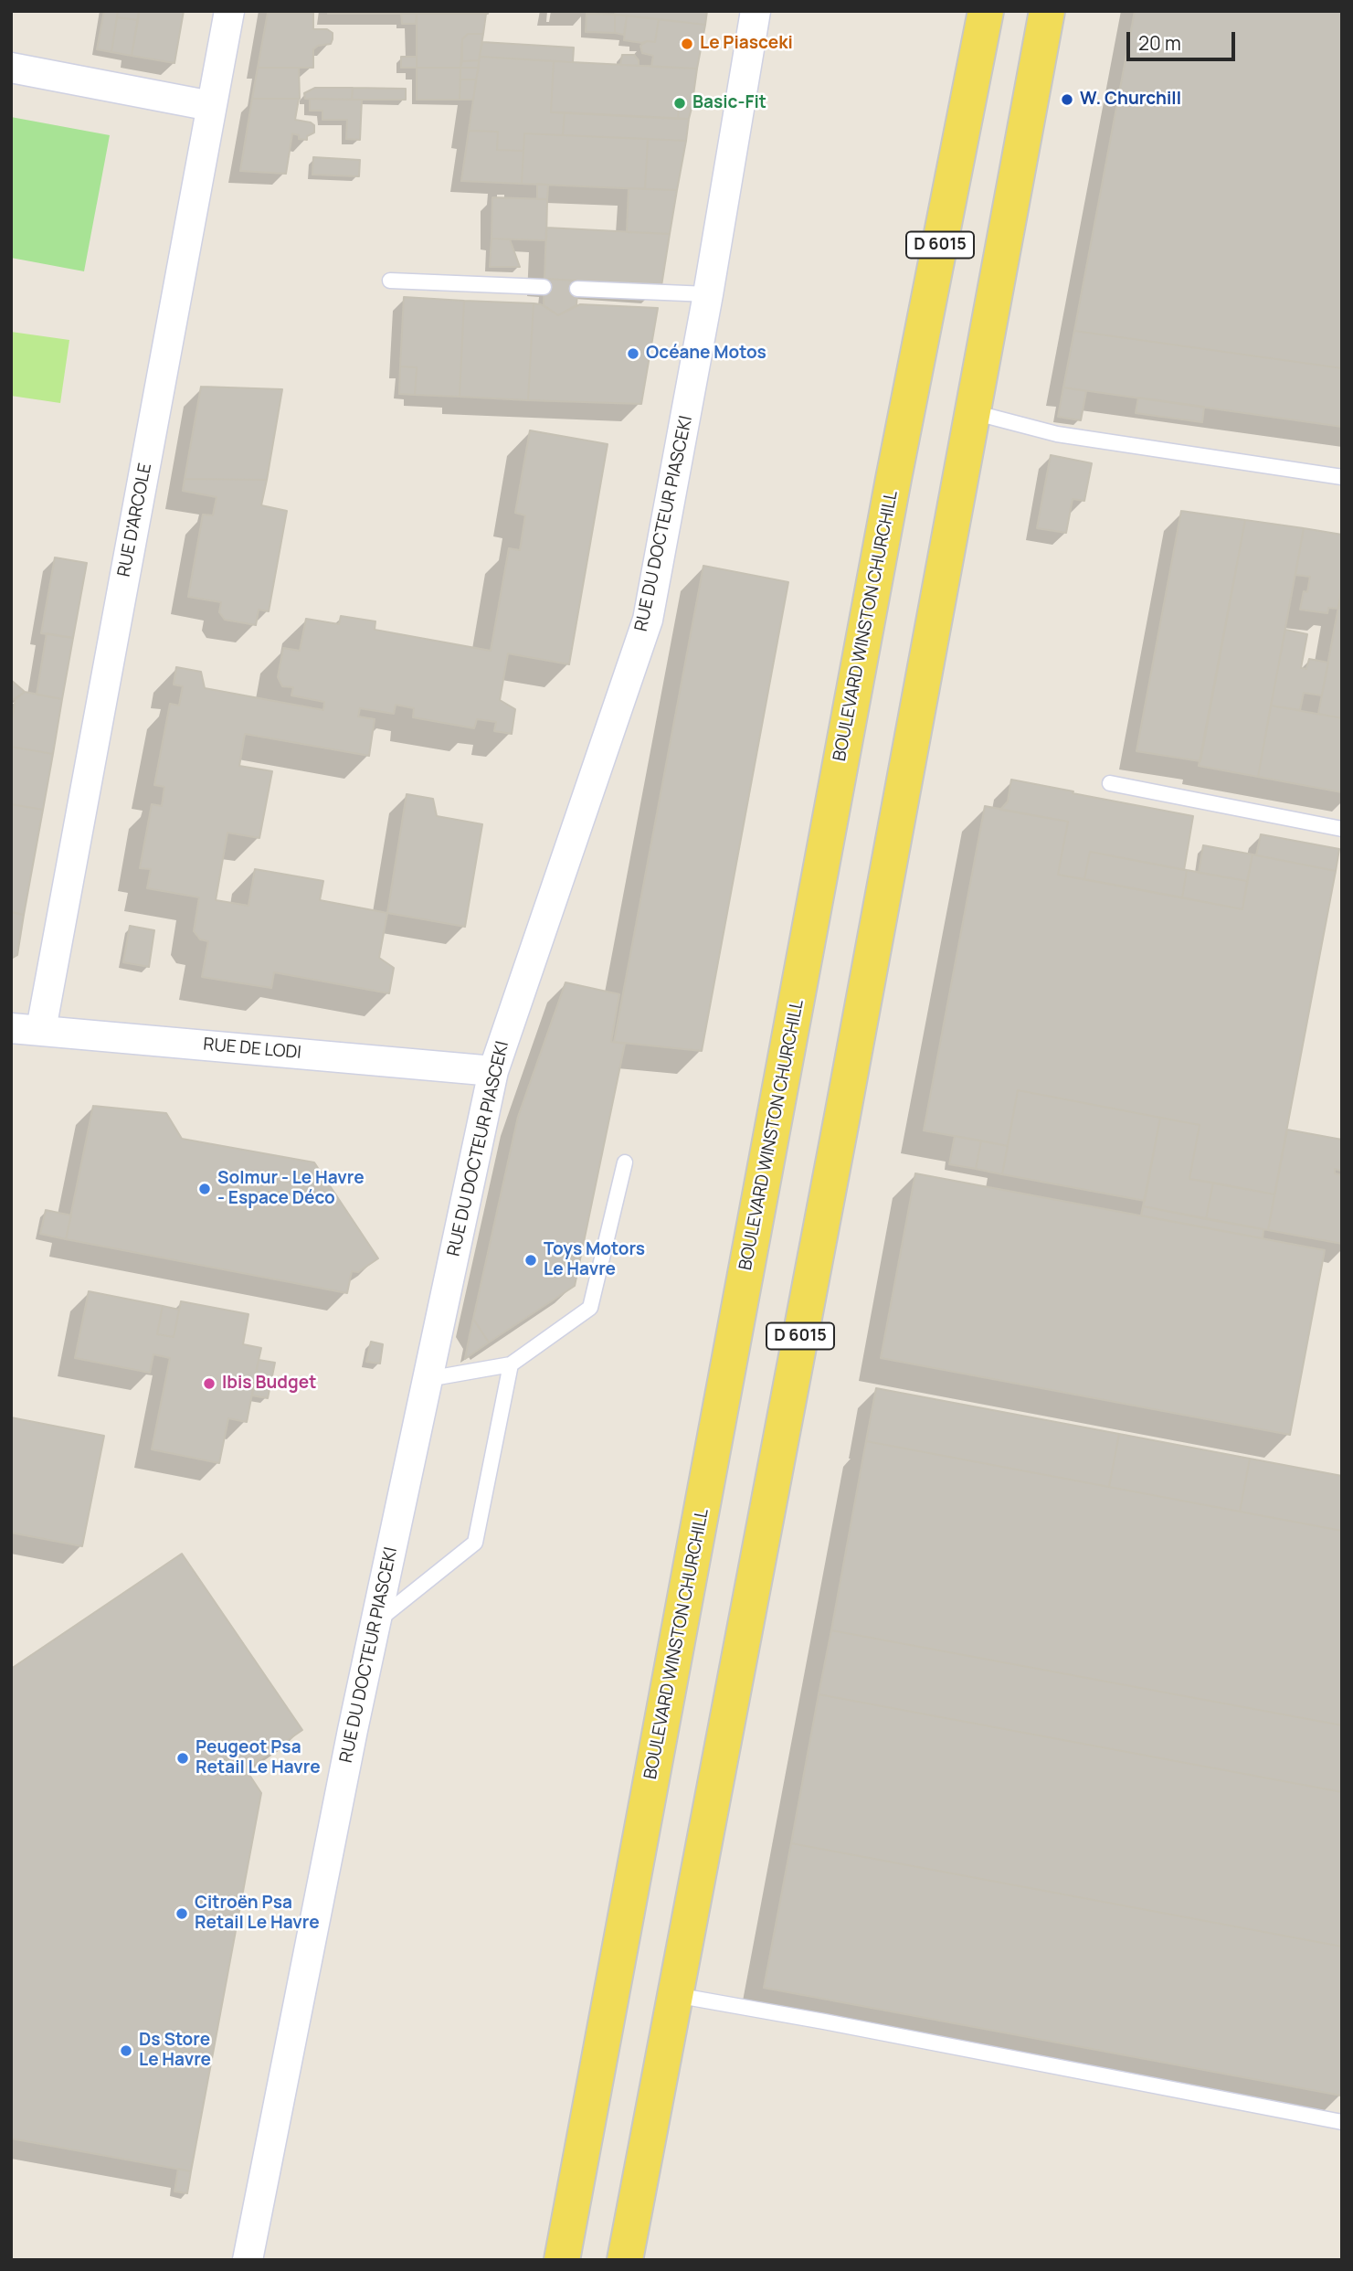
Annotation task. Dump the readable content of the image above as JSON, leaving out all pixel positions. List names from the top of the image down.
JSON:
{
  "streets": {
    "main road": ["D 6015", "BOULEVARD WINSTON CHURCHILL"],
    "street": ["RUE D'ARCOLE", "RUE DU DOCTEUR PIASCEKI", "RUE DE LODI"]
  },
  "crossings": [
    ["RUE D'ARCOLE", "RUE DE LODI"],
    ["RUE DU DOCTEUR PIASCEKI", "RUE DE LODI"]
  ],
  "places": [
    "Le Piasceki",
    "W. Churchill",
    "Basic-Fit",
    "Océane Motos",
    "Solmur - Le Havre - Espace Déco",
    "Toys Motors Le Havre",
    "Ibis Budget",
    "Peugeot Psa Retail Le Havre",
    "Citroën Psa Retail Le Havre",
    "Ds Store Le Havre"
  ],
  "scale_bar": "20 m"
}
